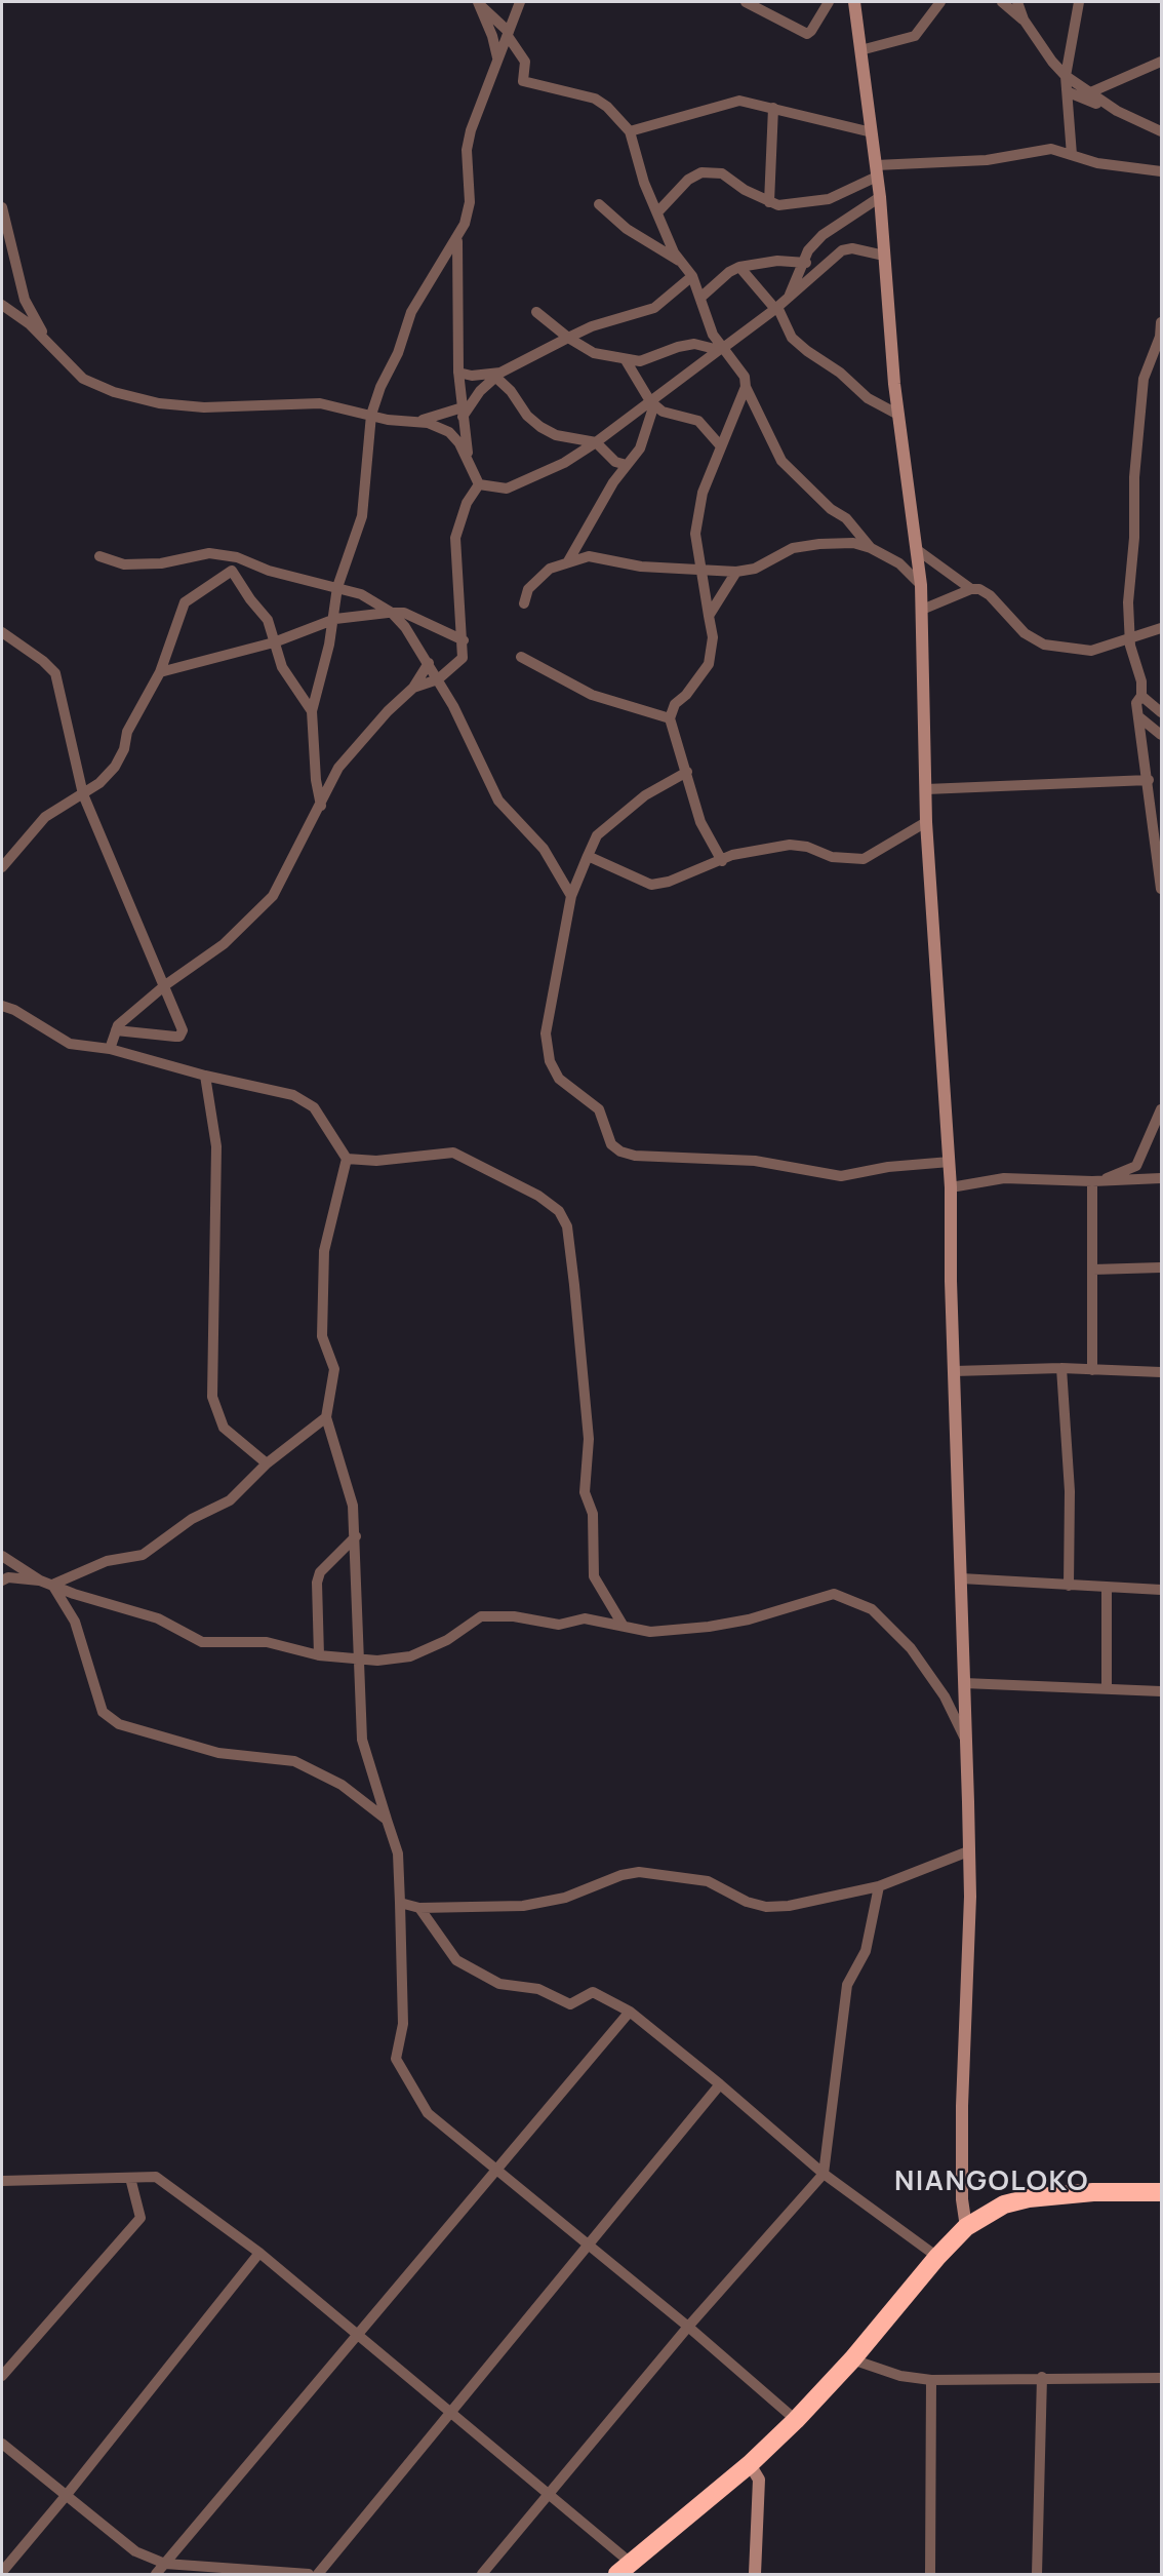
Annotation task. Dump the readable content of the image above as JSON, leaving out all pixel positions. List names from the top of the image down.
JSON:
{
  "districts": ["NIANGOLOKO"]
}
